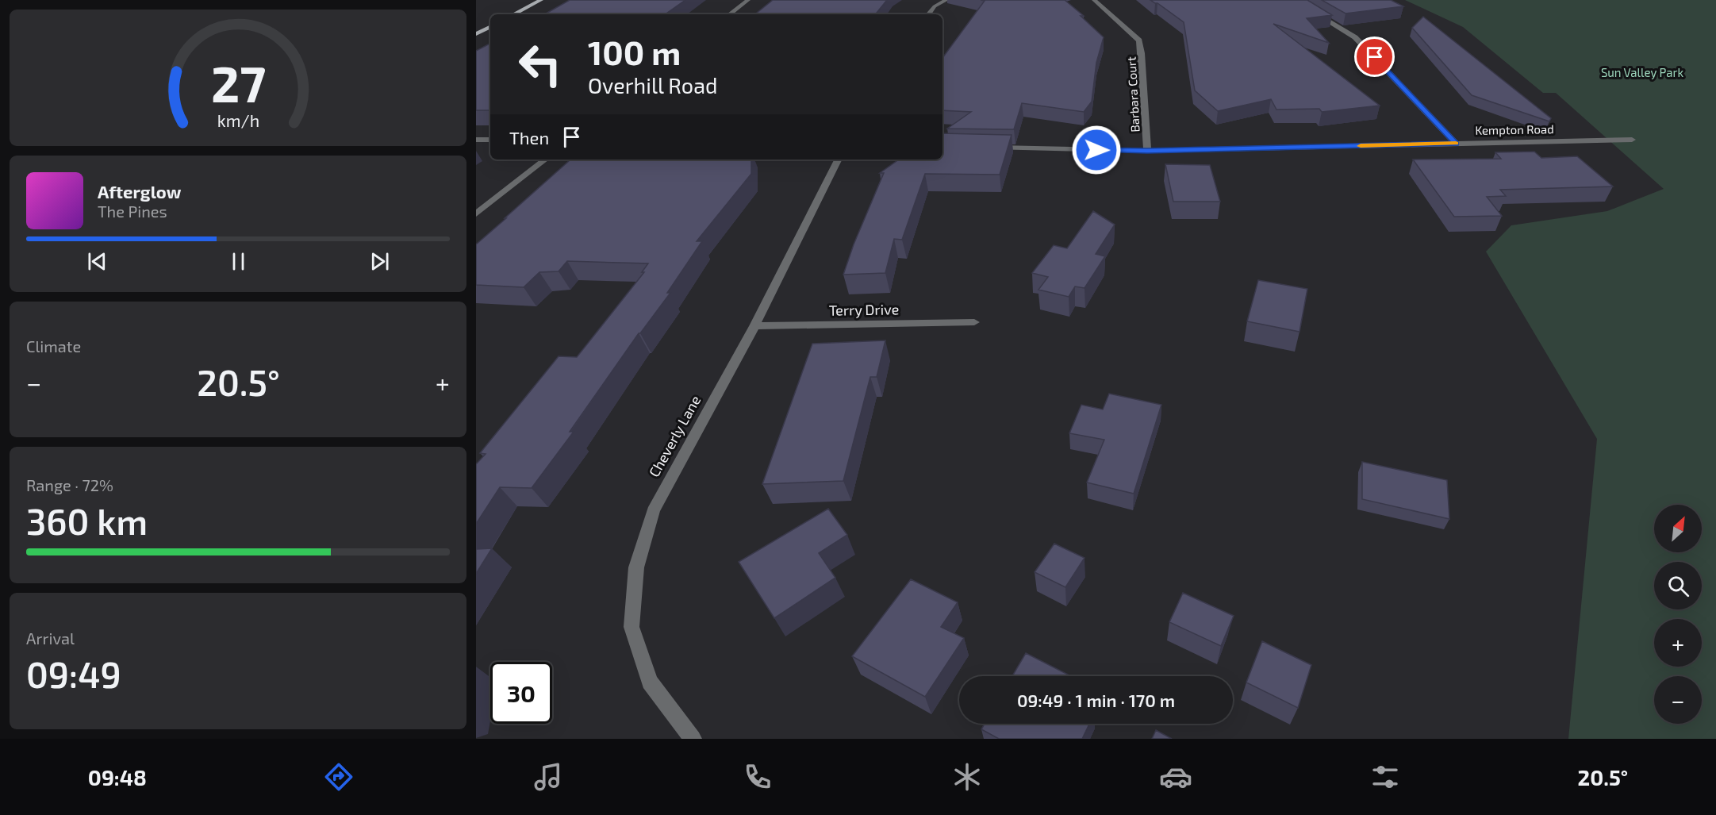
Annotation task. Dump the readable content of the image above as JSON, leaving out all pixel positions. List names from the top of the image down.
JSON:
{
  "streets": {
    "street": [
      "Barbara Court",
      "Kempton Road",
      "Terry Drive",
      "Cheverly Lane"
    ]
  },
  "crossings": [
    ["Barbara Court", "Kempton Road"],
    ["Terry Drive", "Cheverly Lane"]
  ],
  "parks": ["Sun Valley Park"],
  "north": "top right",
  "page": {
    "turn": ["100 m", "Overhill Road"],
    "then": "Then",
    "song": ["Afterglow", "The Pines"],
    "tile": [
      "Climate",
      ["Range · 72%", "360 km"],
      ["Arrival", "09:49"]
    ],
    "heat": ["−", "20.5°", "+"],
    "map_buttons": ["+", "−"],
    "limit": "30",
    "trip": "09:49 · 1 min · 170 m",
    "tabs": ["09:48", "20.5°"],
    "gauge": ["27", "km/h"]
  }
}
